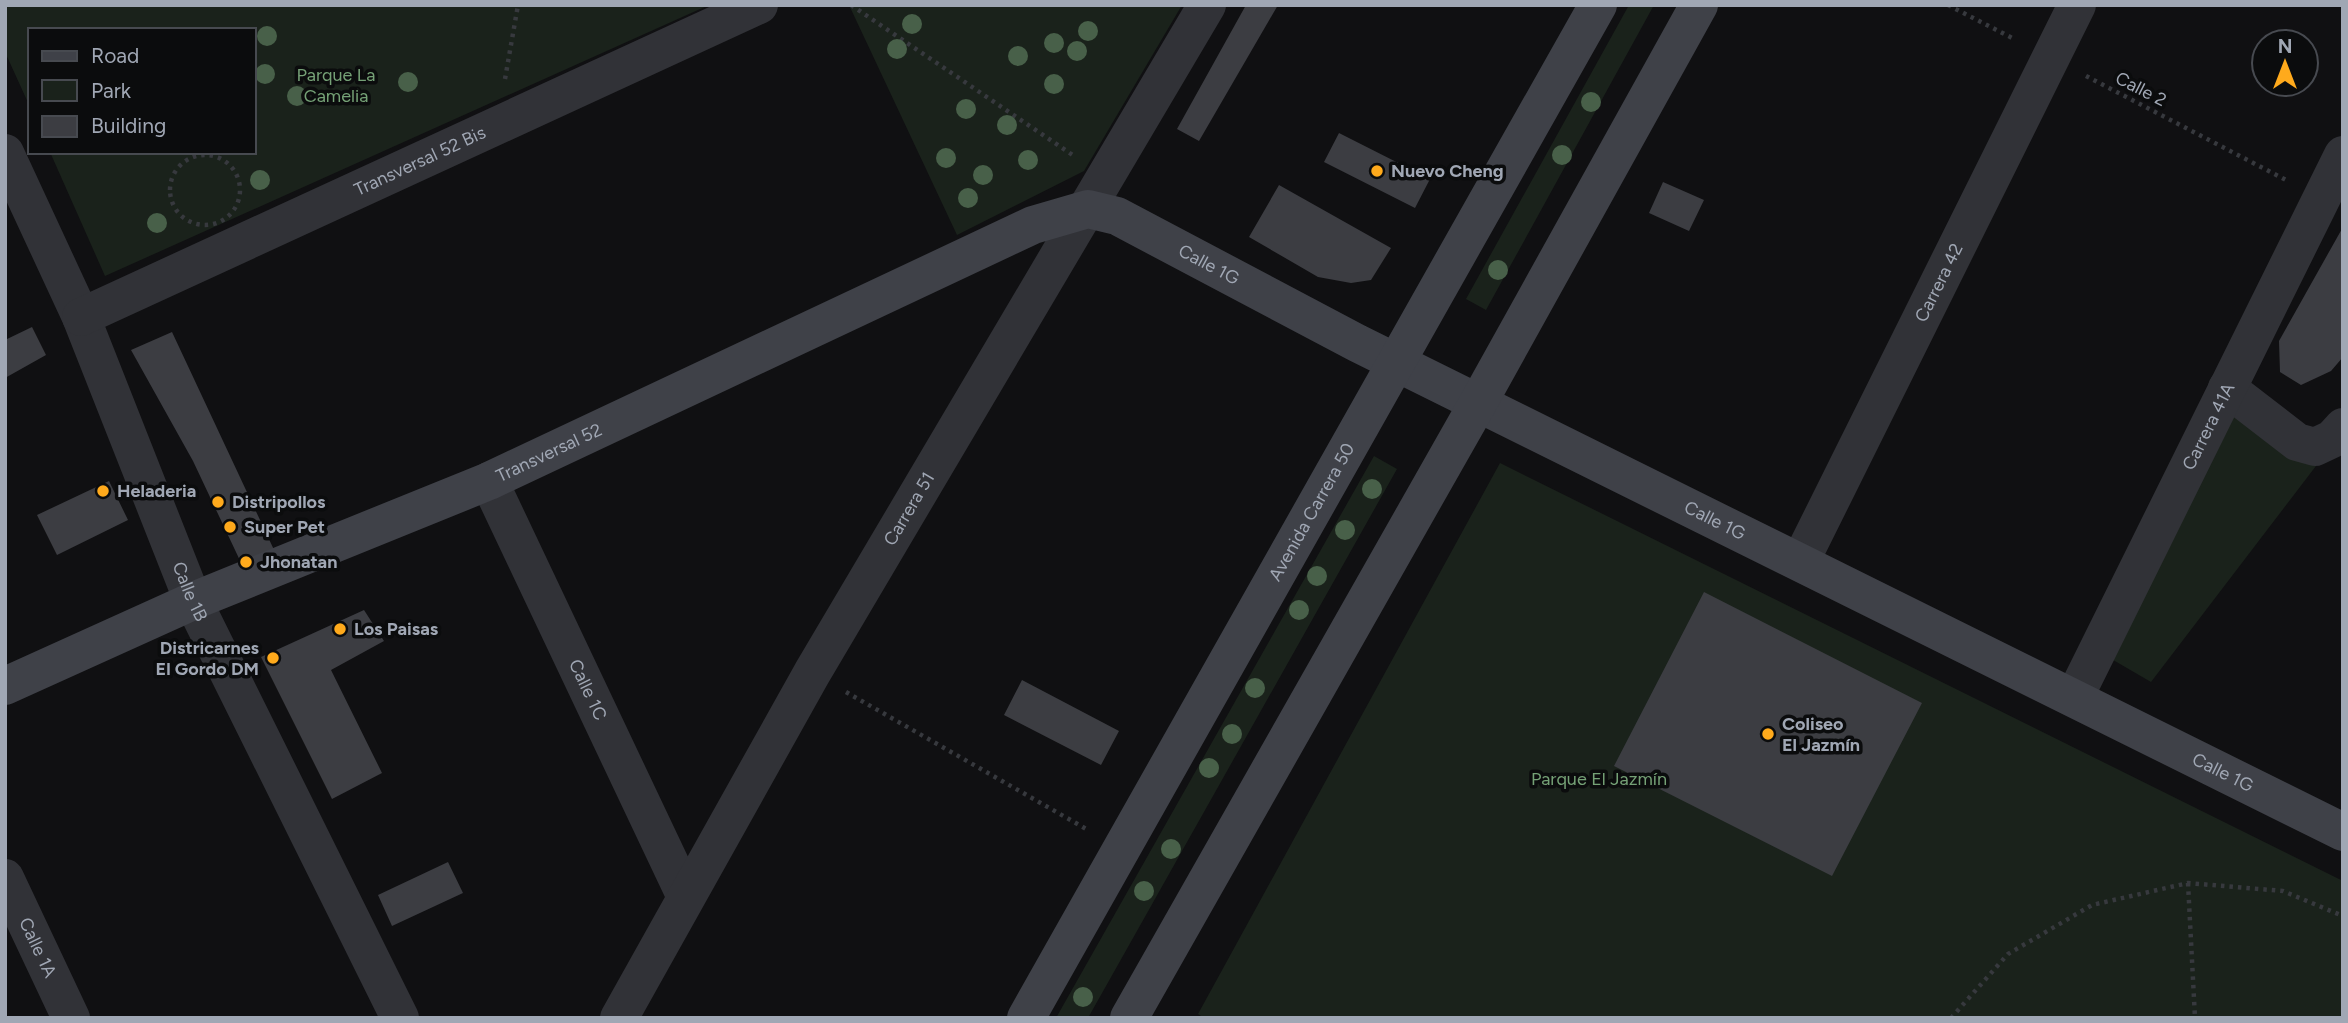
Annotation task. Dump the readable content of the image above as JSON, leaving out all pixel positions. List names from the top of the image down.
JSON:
{
  "streets": {
    "street": [
      "Transversal 52 Bis",
      "Calle 1G",
      "Carrera 42",
      "Carrera 41A",
      "Transversal 52",
      "Carrera 51",
      "Avenida Carrera 50",
      "Calle 1B",
      "Calle 1C",
      "Calle 1A"
    ],
    "path": ["Calle 2"]
  },
  "crossings": [
    ["Calle 2", "Carrera 42"],
    ["Calle 2", "Carrera 41A"],
    ["Transversal 52 Bis", "Calle 1B"],
    ["Calle 1G", "Carrera 42"],
    ["Calle 1G", "Carrera 41A"],
    ["Calle 1G", "Transversal 52"],
    ["Calle 1G", "Carrera 51"],
    ["Calle 1G", "Avenida Carrera 50"],
    ["Transversal 52", "Carrera 51"],
    ["Transversal 52", "Calle 1B"],
    ["Transversal 52", "Calle 1C"],
    ["Carrera 51", "Calle 1C"]
  ],
  "parks": ["Parque La Camelia", "Parque El Jazmín"],
  "places": [
    "Nuevo Cheng",
    "Heladeria",
    "Distripollos",
    "Super Pet",
    "Jhonatan",
    "Los Paisas",
    "Districarnes El Gordo DM",
    "Coliseo El Jazmín"
  ],
  "legend": ["Road", "Park", "Building"],
  "north": "top"
}
